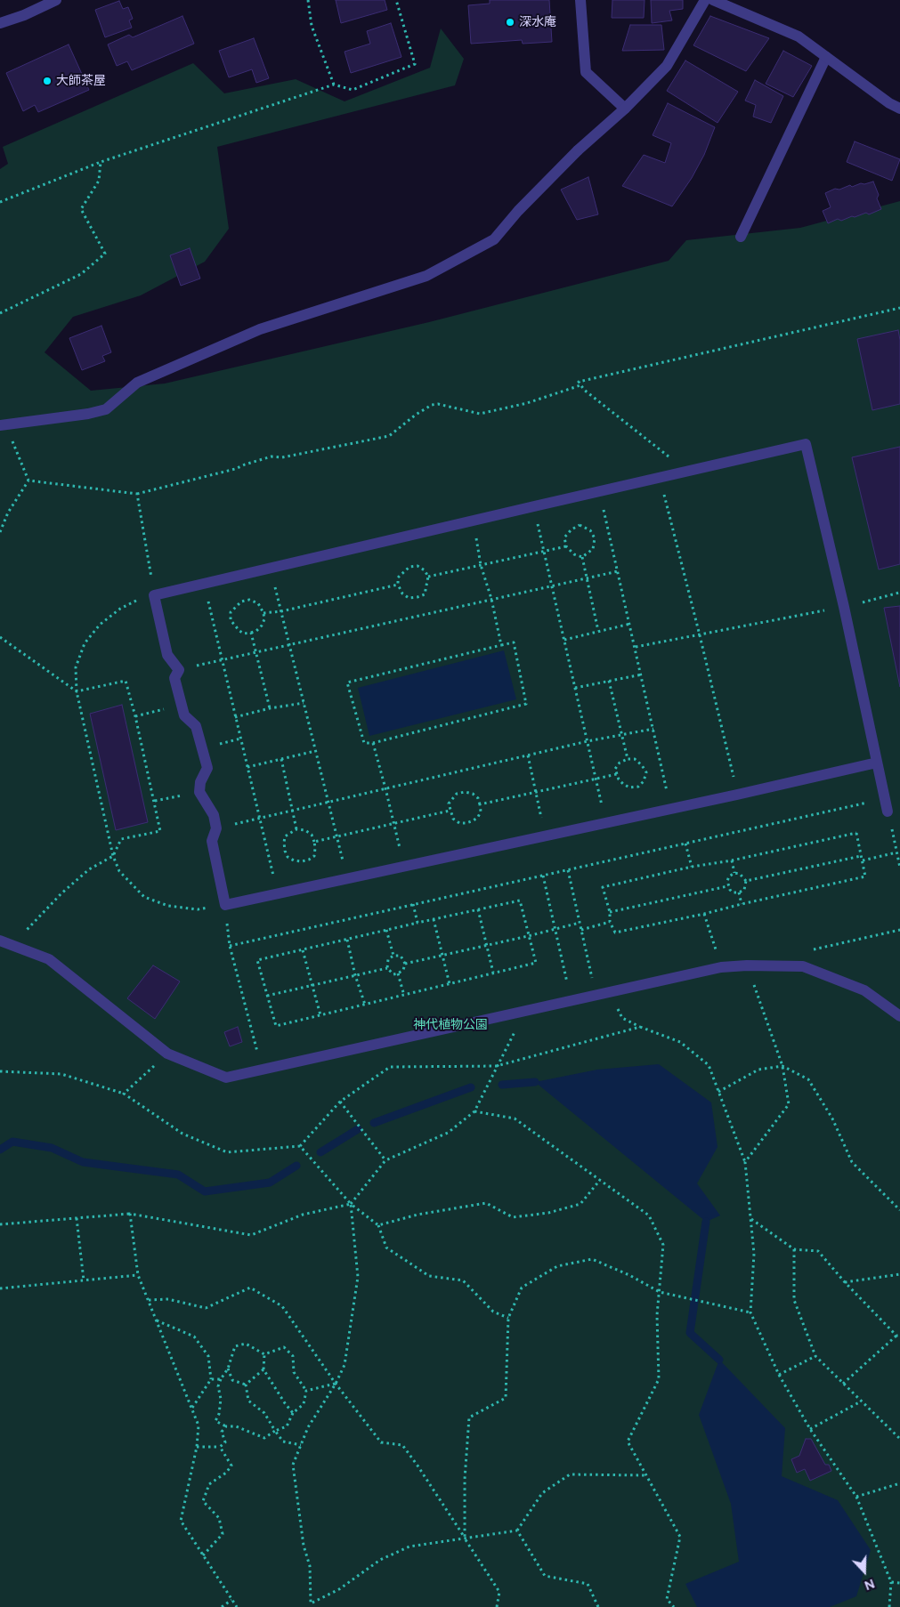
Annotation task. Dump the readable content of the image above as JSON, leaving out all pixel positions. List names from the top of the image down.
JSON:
{
  "parks": ["神代植物公園"],
  "places": ["深水庵", "大師茶屋"],
  "north": "bottom"
}
